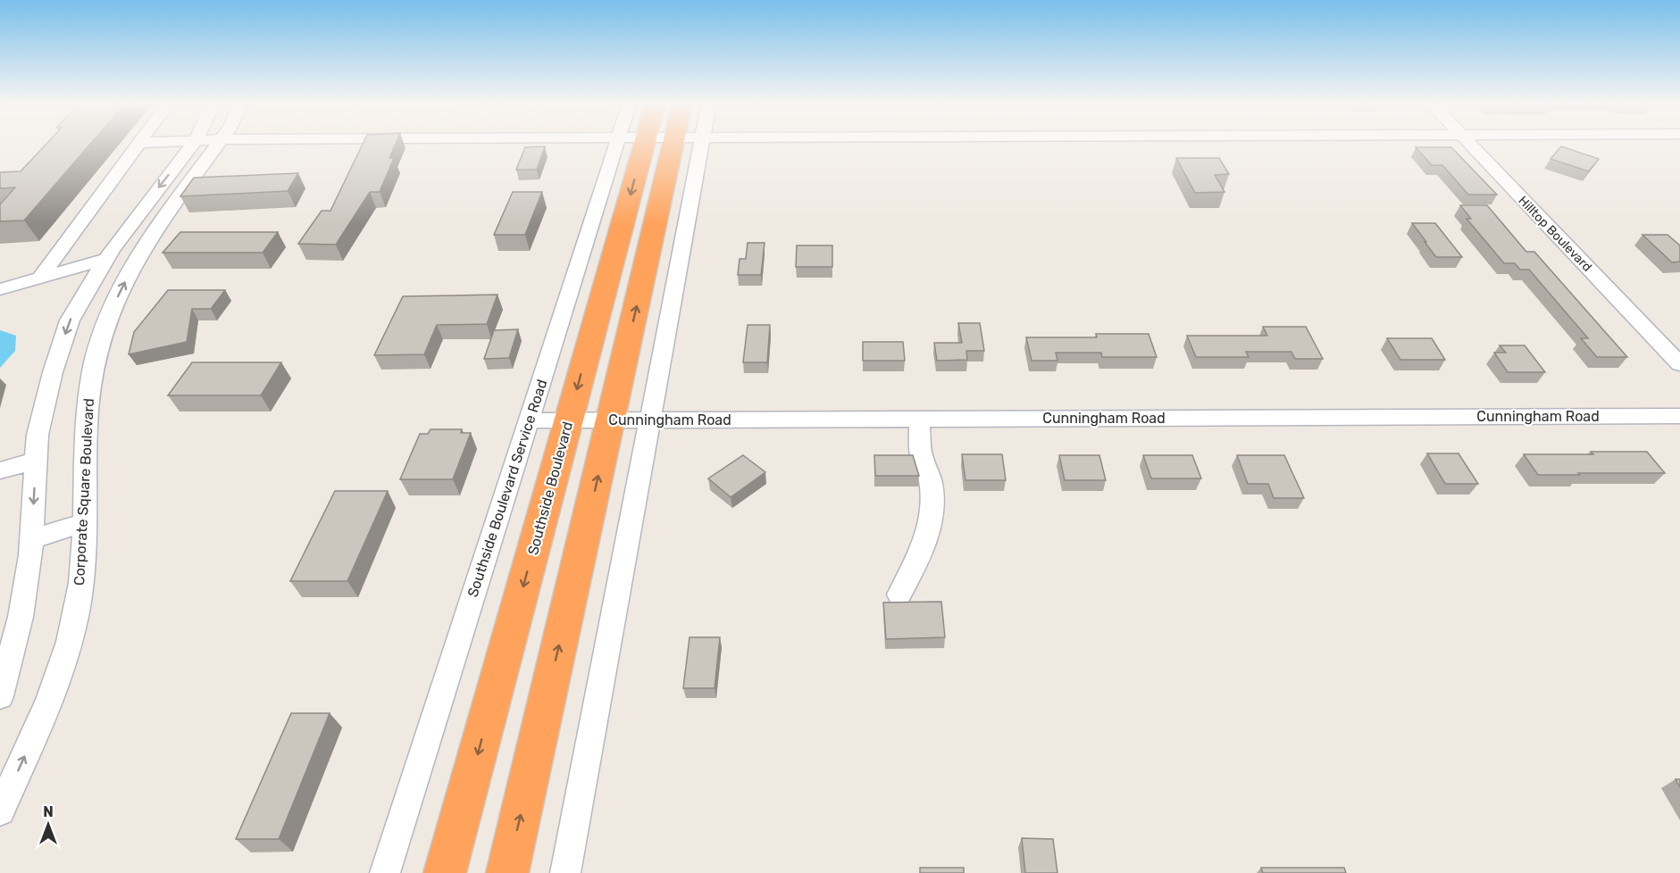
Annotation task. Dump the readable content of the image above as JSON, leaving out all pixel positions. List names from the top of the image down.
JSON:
{
  "streets": {
    "highway": ["Southside Boulevard"],
    "street": [
      "Hilltop Boulevard",
      "Cunningham Road",
      "Southside Boulevard Service Road",
      "Corporate Square Boulevard"
    ]
  },
  "crossings": [
    ["Cunningham Road", "Southside Boulevard Service Road"],
    ["Cunningham Road", "Southside Boulevard"]
  ],
  "north": "top"
}
